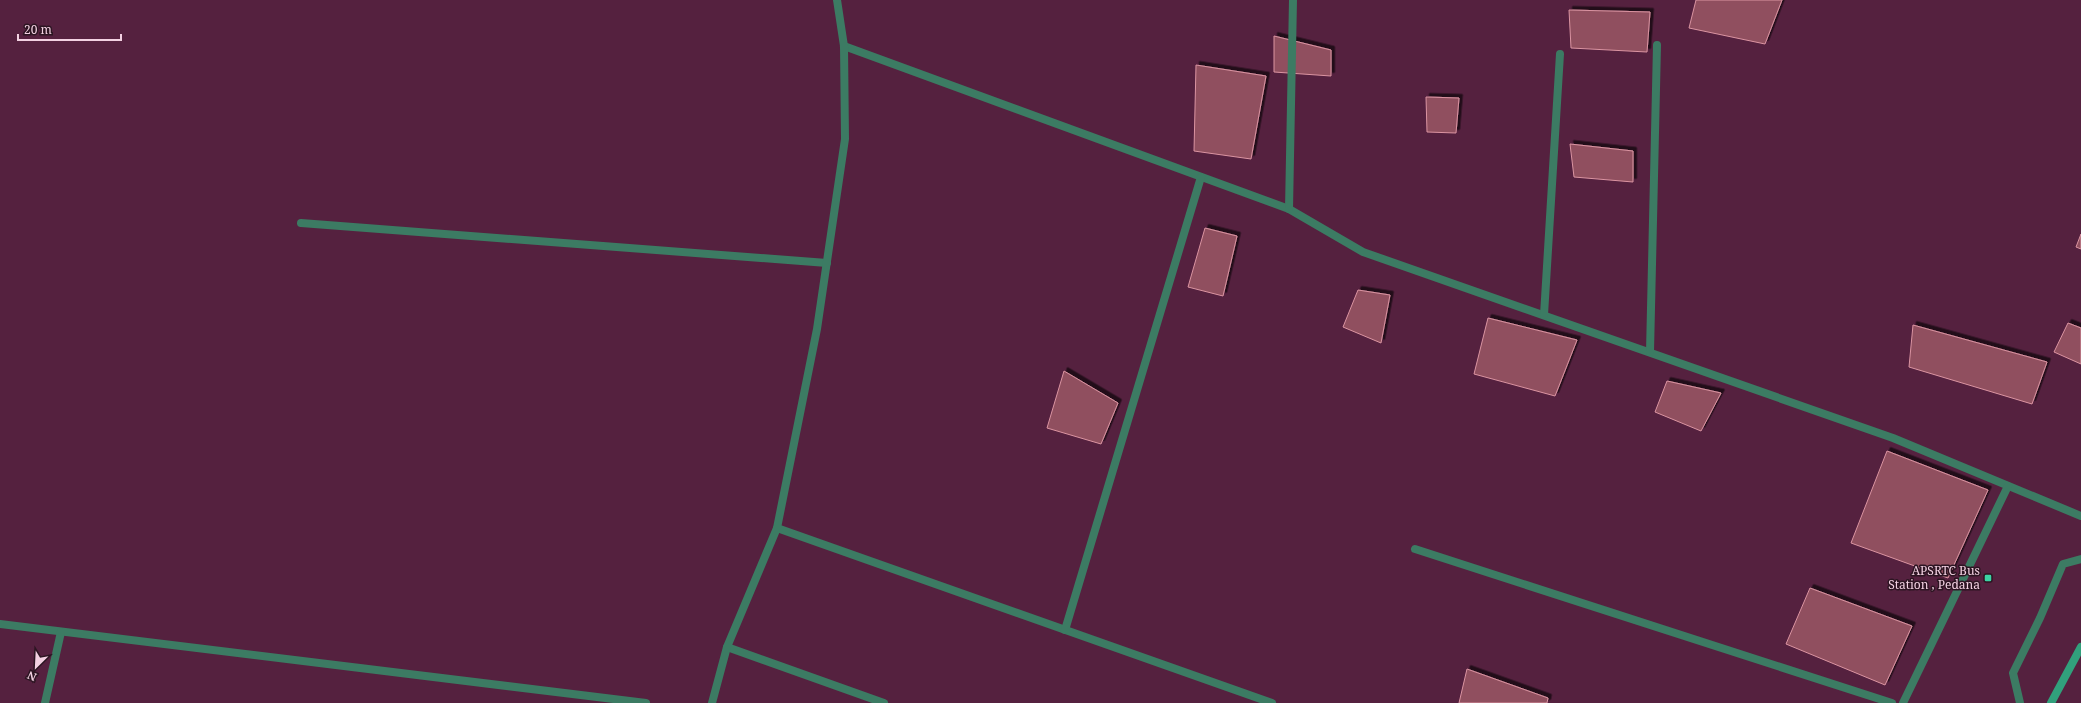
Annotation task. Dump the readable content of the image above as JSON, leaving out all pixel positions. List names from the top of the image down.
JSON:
{
  "places": {
    "transit": ["APSRTC Bus Station , Pedana"]
  },
  "scale_bar": "20 m",
  "north": "bottom left"
}
